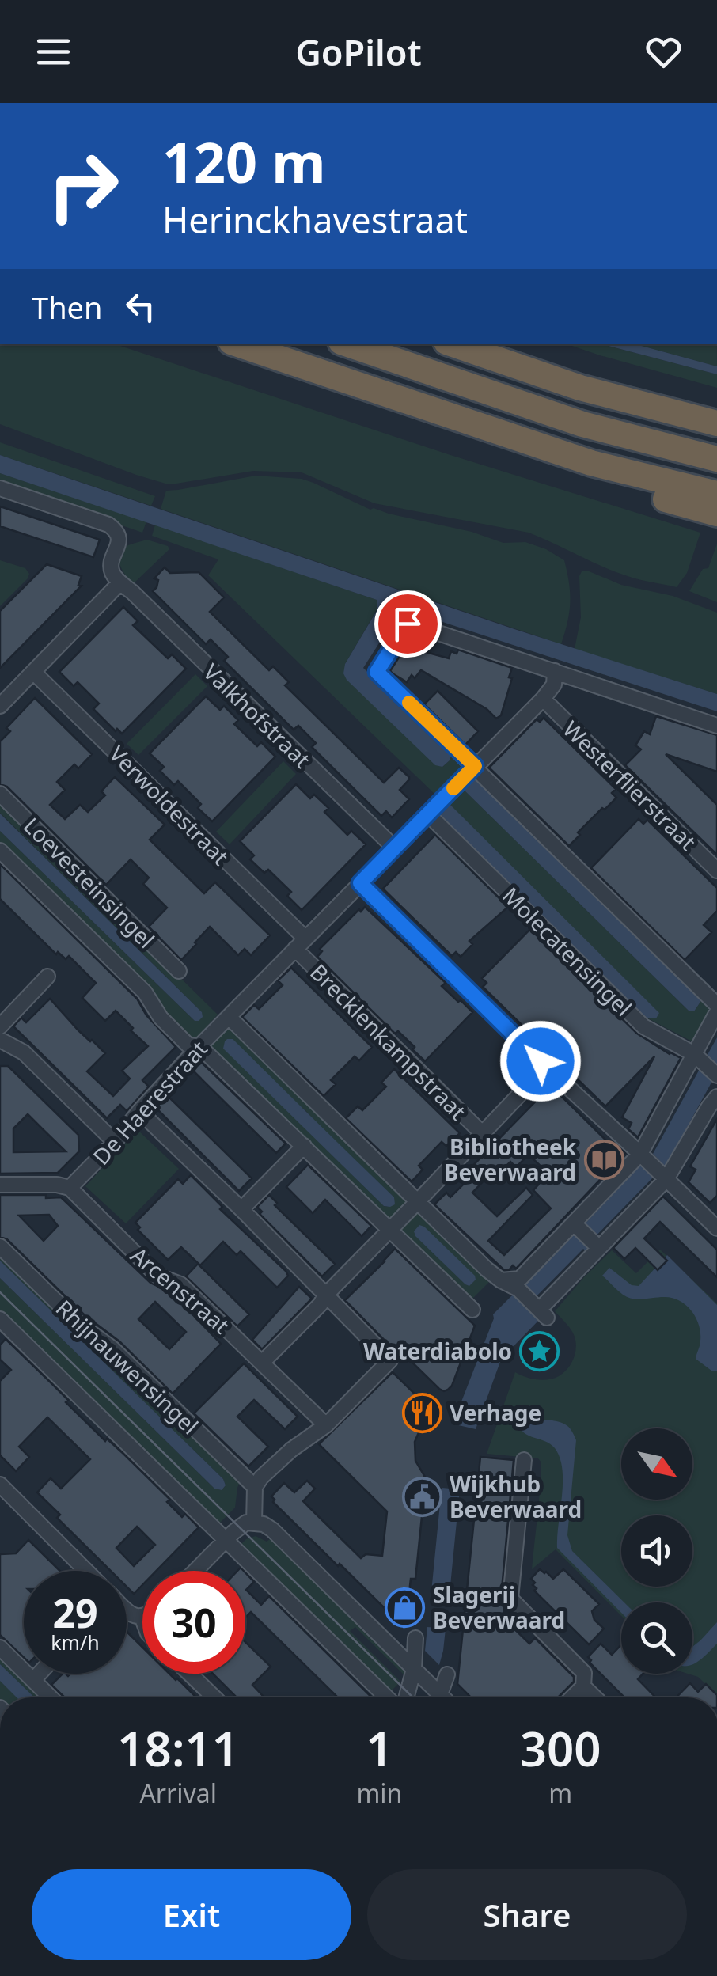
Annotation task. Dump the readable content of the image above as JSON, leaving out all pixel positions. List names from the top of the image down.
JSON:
{
  "streets": {
    "street": [
      "Valkhofstraat",
      "Westerflierstraat",
      "Verwoldestraat",
      "Loevesteinsingel",
      "Molecatensingel",
      "Brecklenkampstraat",
      "De Haerestraat",
      "Arcenstraat",
      "Rhijnauwensingel"
    ]
  },
  "crossings": [
    ["Valkhofstraat", "De Haerestraat"],
    ["Westerflierstraat", "De Haerestraat"],
    ["Verwoldestraat", "Brecklenkampstraat"],
    ["Verwoldestraat", "De Haerestraat"],
    ["Loevesteinsingel", "De Haerestraat"],
    ["Molecatensingel", "De Haerestraat"],
    ["Brecklenkampstraat", "De Haerestraat"],
    ["De Haerestraat", "Arcenstraat"]
  ],
  "places": {
    "library": ["Bibliotheek Beverwaard"],
    "place": ["Waterdiabolo"],
    "restaurant": ["Verhage"],
    "public building": ["Wijkhub Beverwaard"],
    "shop": ["Slagerij Beverwaard"]
  },
  "north": "bottom right",
  "page": {
    "header": "GoPilot",
    "turn": ["120 m", "Herinckhavestraat"],
    "then": "Then",
    "speed": "29 km/h",
    "limit": "30",
    "eta": [
      "18:11",
      "Arrival",
      "1",
      "min",
      "300",
      "m"
    ],
    "buttons": ["Exit", "Share"]
  }
}
